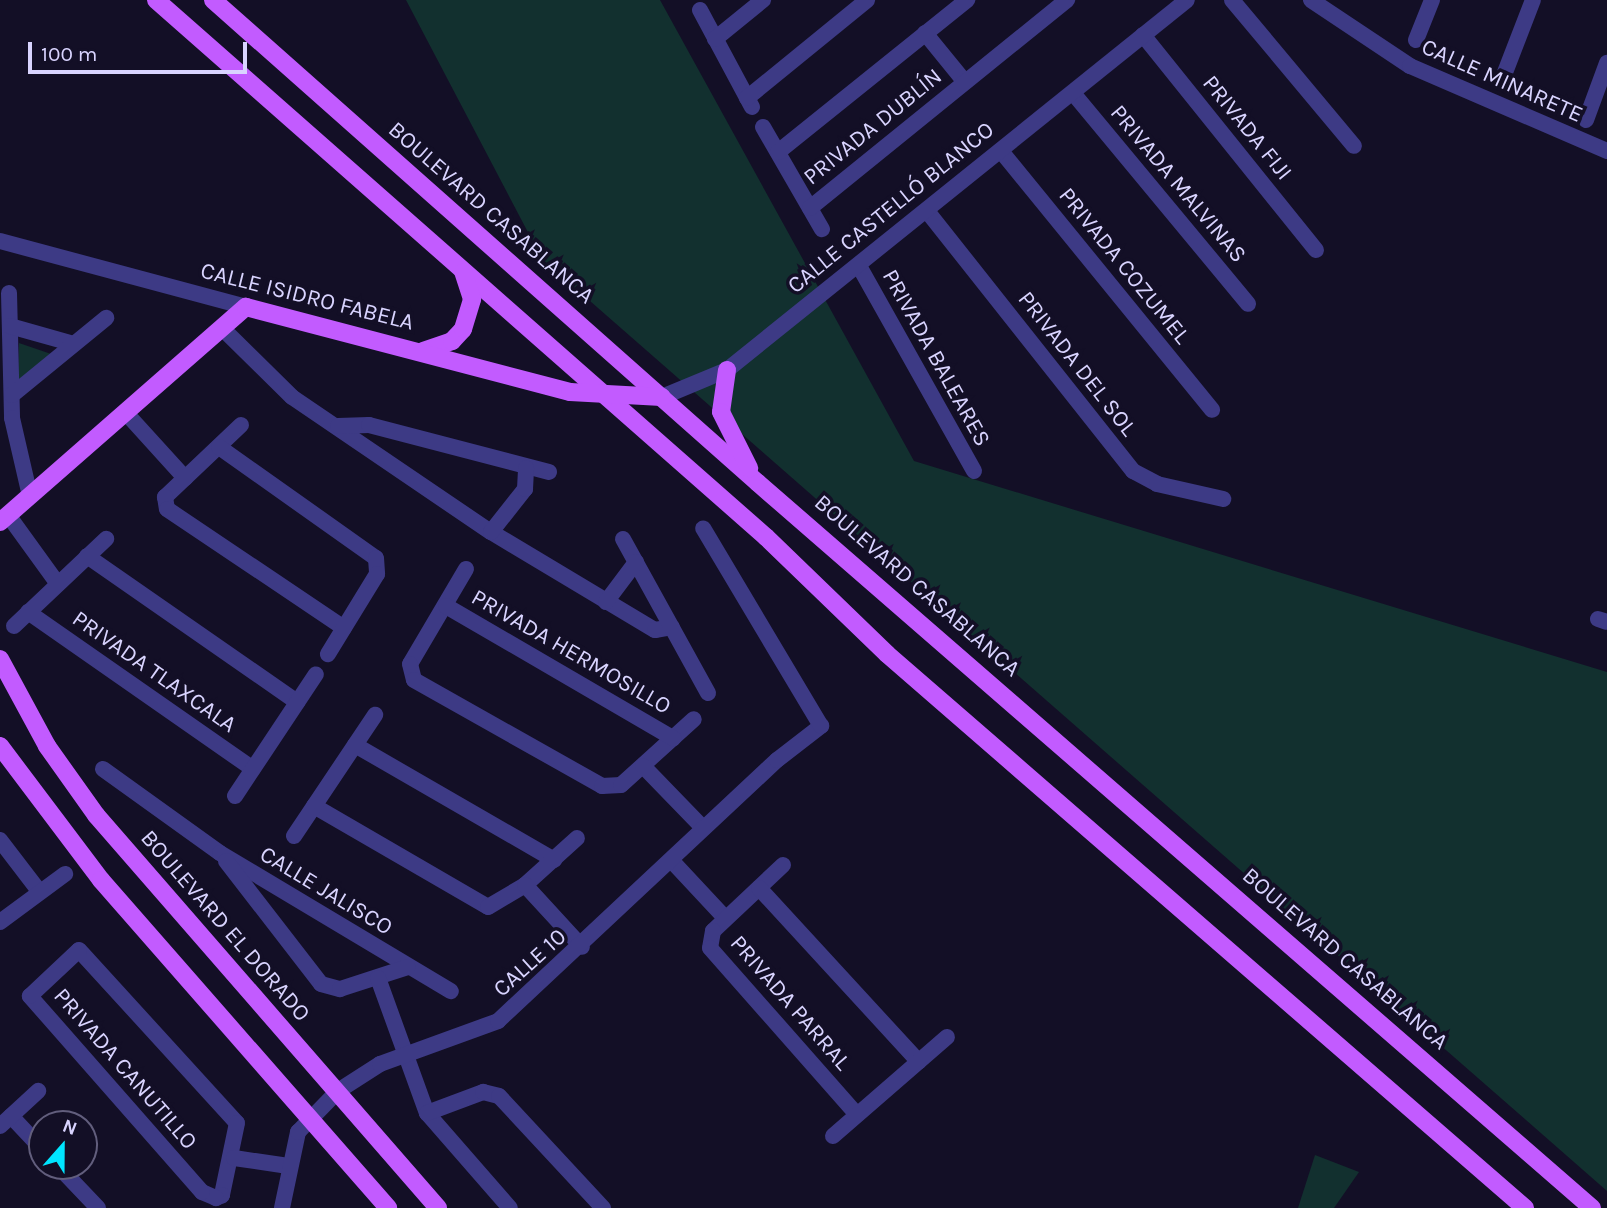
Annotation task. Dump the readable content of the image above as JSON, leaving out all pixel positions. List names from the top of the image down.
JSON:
{
  "streets": {
    "main road": [
      "CALLE CASTELLÓ BLANCO",
      "BOULEVARD CASABLANCA",
      "CALLE ISIDRO FABELA",
      "BOULEVARD EL DORADO"
    ],
    "street": [
      "CALLE MINARETE",
      "PRIVADA DUBLÍN",
      "PRIVADA FIJI",
      "PRIVADA MALVINAS",
      "PRIVADA COZUMEL",
      "PRIVADA BALEARES",
      "PRIVADA DEL SOL",
      "PRIVADA HERMOSILLO",
      "PRIVADA TLAXCALA",
      "CALLE JALISCO",
      "CALLE 10",
      "PRIVADA PARRAL",
      "PRIVADA CANUTILLO"
    ]
  },
  "crossings": [
    ["PRIVADA FIJI", "CALLE CASTELLÓ BLANCO"],
    ["PRIVADA MALVINAS", "CALLE CASTELLÓ BLANCO"],
    ["CALLE CASTELLÓ BLANCO", "BOULEVARD CASABLANCA"],
    ["CALLE CASTELLÓ BLANCO", "PRIVADA COZUMEL"],
    ["CALLE CASTELLÓ BLANCO", "CALLE ISIDRO FABELA"],
    ["CALLE CASTELLÓ BLANCO", "PRIVADA BALEARES"],
    ["CALLE CASTELLÓ BLANCO", "PRIVADA DEL SOL"],
    ["BOULEVARD EL DORADO", "CALLE 10"],
    ["CALLE 10", "PRIVADA PARRAL"]
  ],
  "scale_bar": "100 m",
  "north": "top"
}
